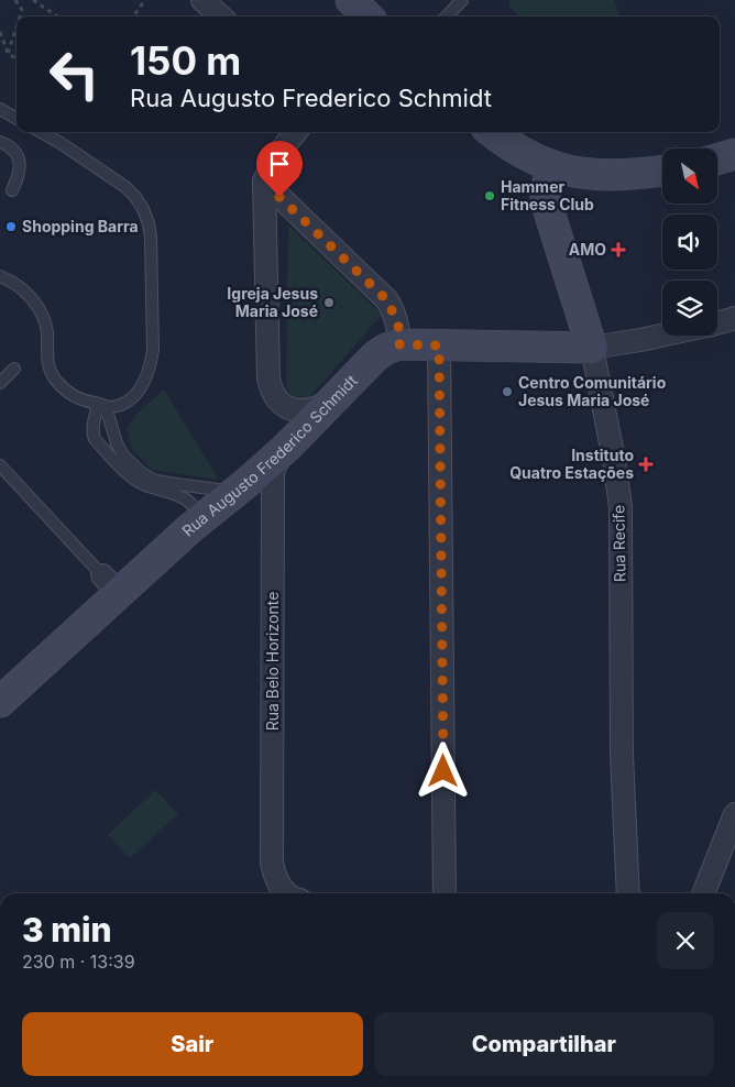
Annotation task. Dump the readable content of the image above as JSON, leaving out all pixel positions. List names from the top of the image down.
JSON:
{
  "streets": {
    "street": ["Rua Augusto Frederico Schmidt", "Rua Recife", "Rua Belo Horizonte"]
  },
  "crossings": [
    ["Rua Augusto Frederico Schmidt", "Rua Recife"],
    ["Rua Augusto Frederico Schmidt", "Rua Belo Horizonte"]
  ],
  "places": {
    "other": [
      "Hammer Fitness Club",
      "Shopping Barra",
      "Igreja Jesus Maria José",
      "Centro Comunitário Jesus Maria José"
    ],
    "health": ["AMO", "Instituto Quatro Estações"]
  },
  "north": "bottom right",
  "page": {
    "turn": ["150 m", "Rua Augusto Frederico Schmidt"],
    "heading": ["3 min", "230 m · 13:39"],
    "buttons": ["Sair", "Compartilhar"]
  }
}
